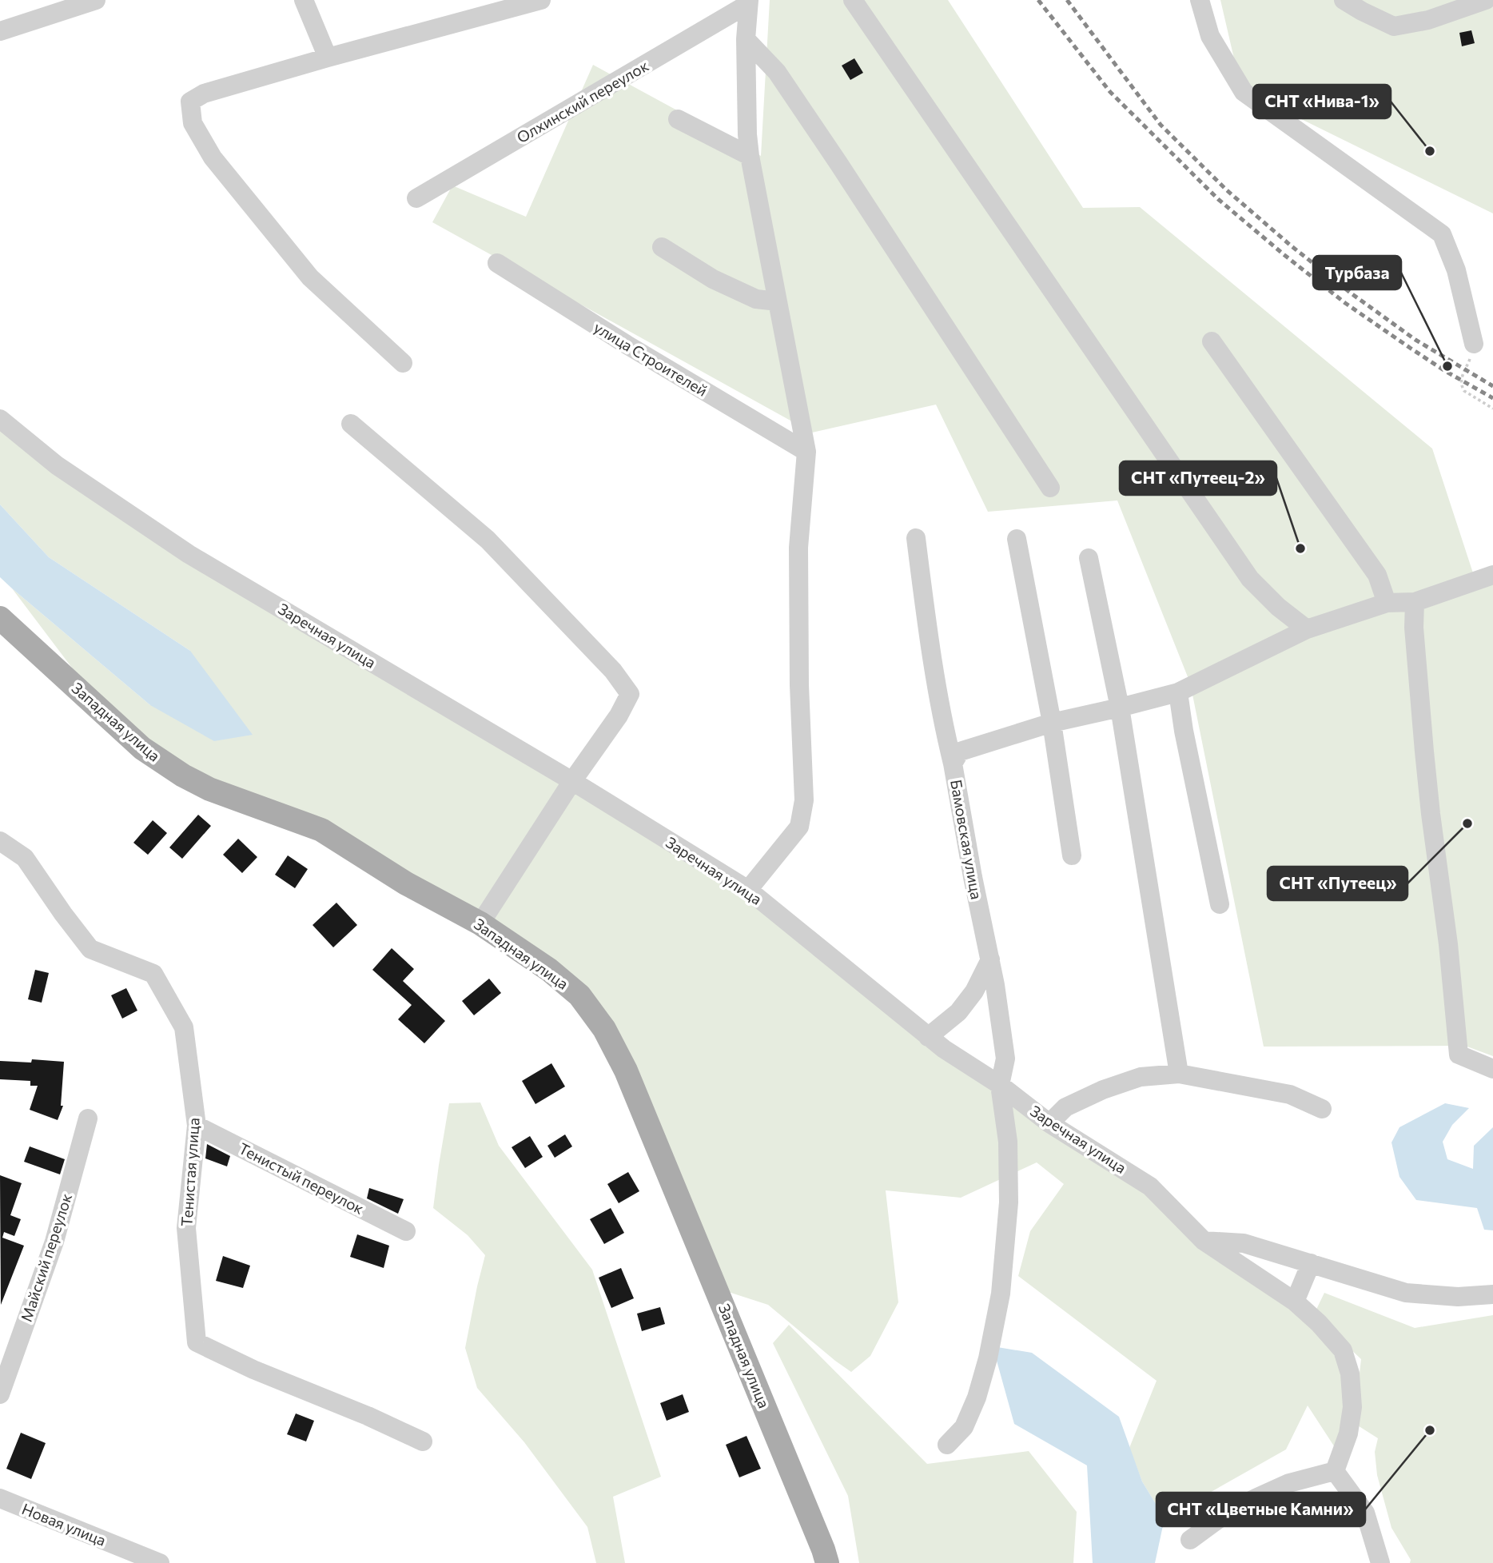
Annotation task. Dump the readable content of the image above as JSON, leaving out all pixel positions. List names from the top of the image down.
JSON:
{
  "streets": {
    "main road": ["Западная улица"],
    "street": [
      "Олхинский переулок",
      "улица Строителей",
      "Заречная улица",
      "Бамовская улица",
      "Тенистая улица",
      "Тенистый переулок",
      "Майский переулок",
      "Новая улица"
    ]
  },
  "crossings": [
    ["Заречная улица", "Бамовская улица"],
    ["Тенистая улица", "Тенистый переулок"]
  ],
  "places": [
    "СНТ «Нива-1»",
    "Турбаза",
    "СНТ «Путеец-2»",
    "СНТ «Путеец»",
    "СНТ «Цветные Камни»"
  ]
}
